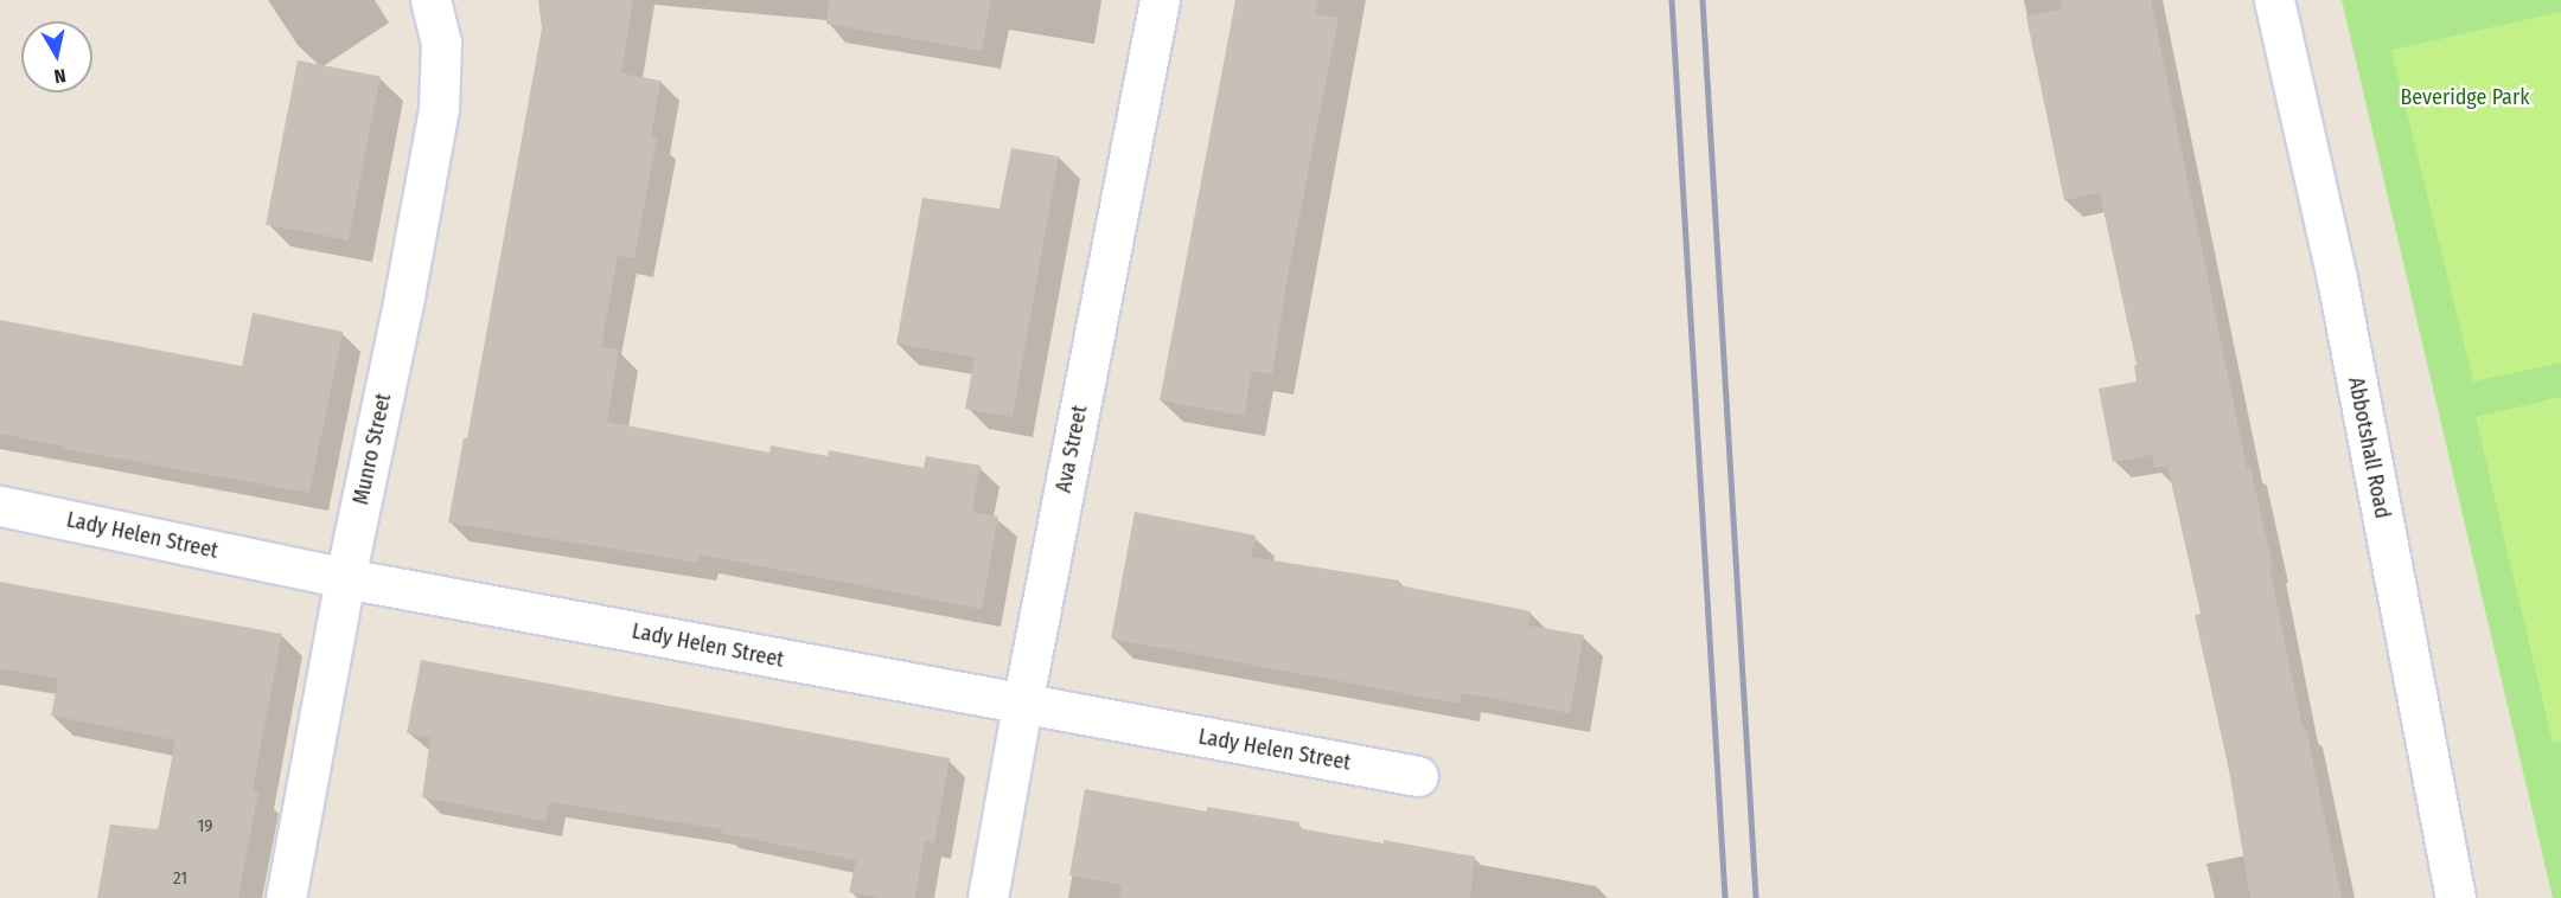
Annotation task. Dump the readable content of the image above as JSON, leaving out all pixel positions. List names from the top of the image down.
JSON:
{
  "streets": {
    "street": [
      "Abbotshall Road",
      "Munro Street",
      "Ava Street",
      "Lady Helen Street"
    ]
  },
  "crossings": [
    ["Munro Street", "Lady Helen Street"],
    ["Ava Street", "Lady Helen Street"]
  ],
  "parks": ["Beveridge Park"],
  "house_numbers": ["19", "21"],
  "north": "bottom"
}
